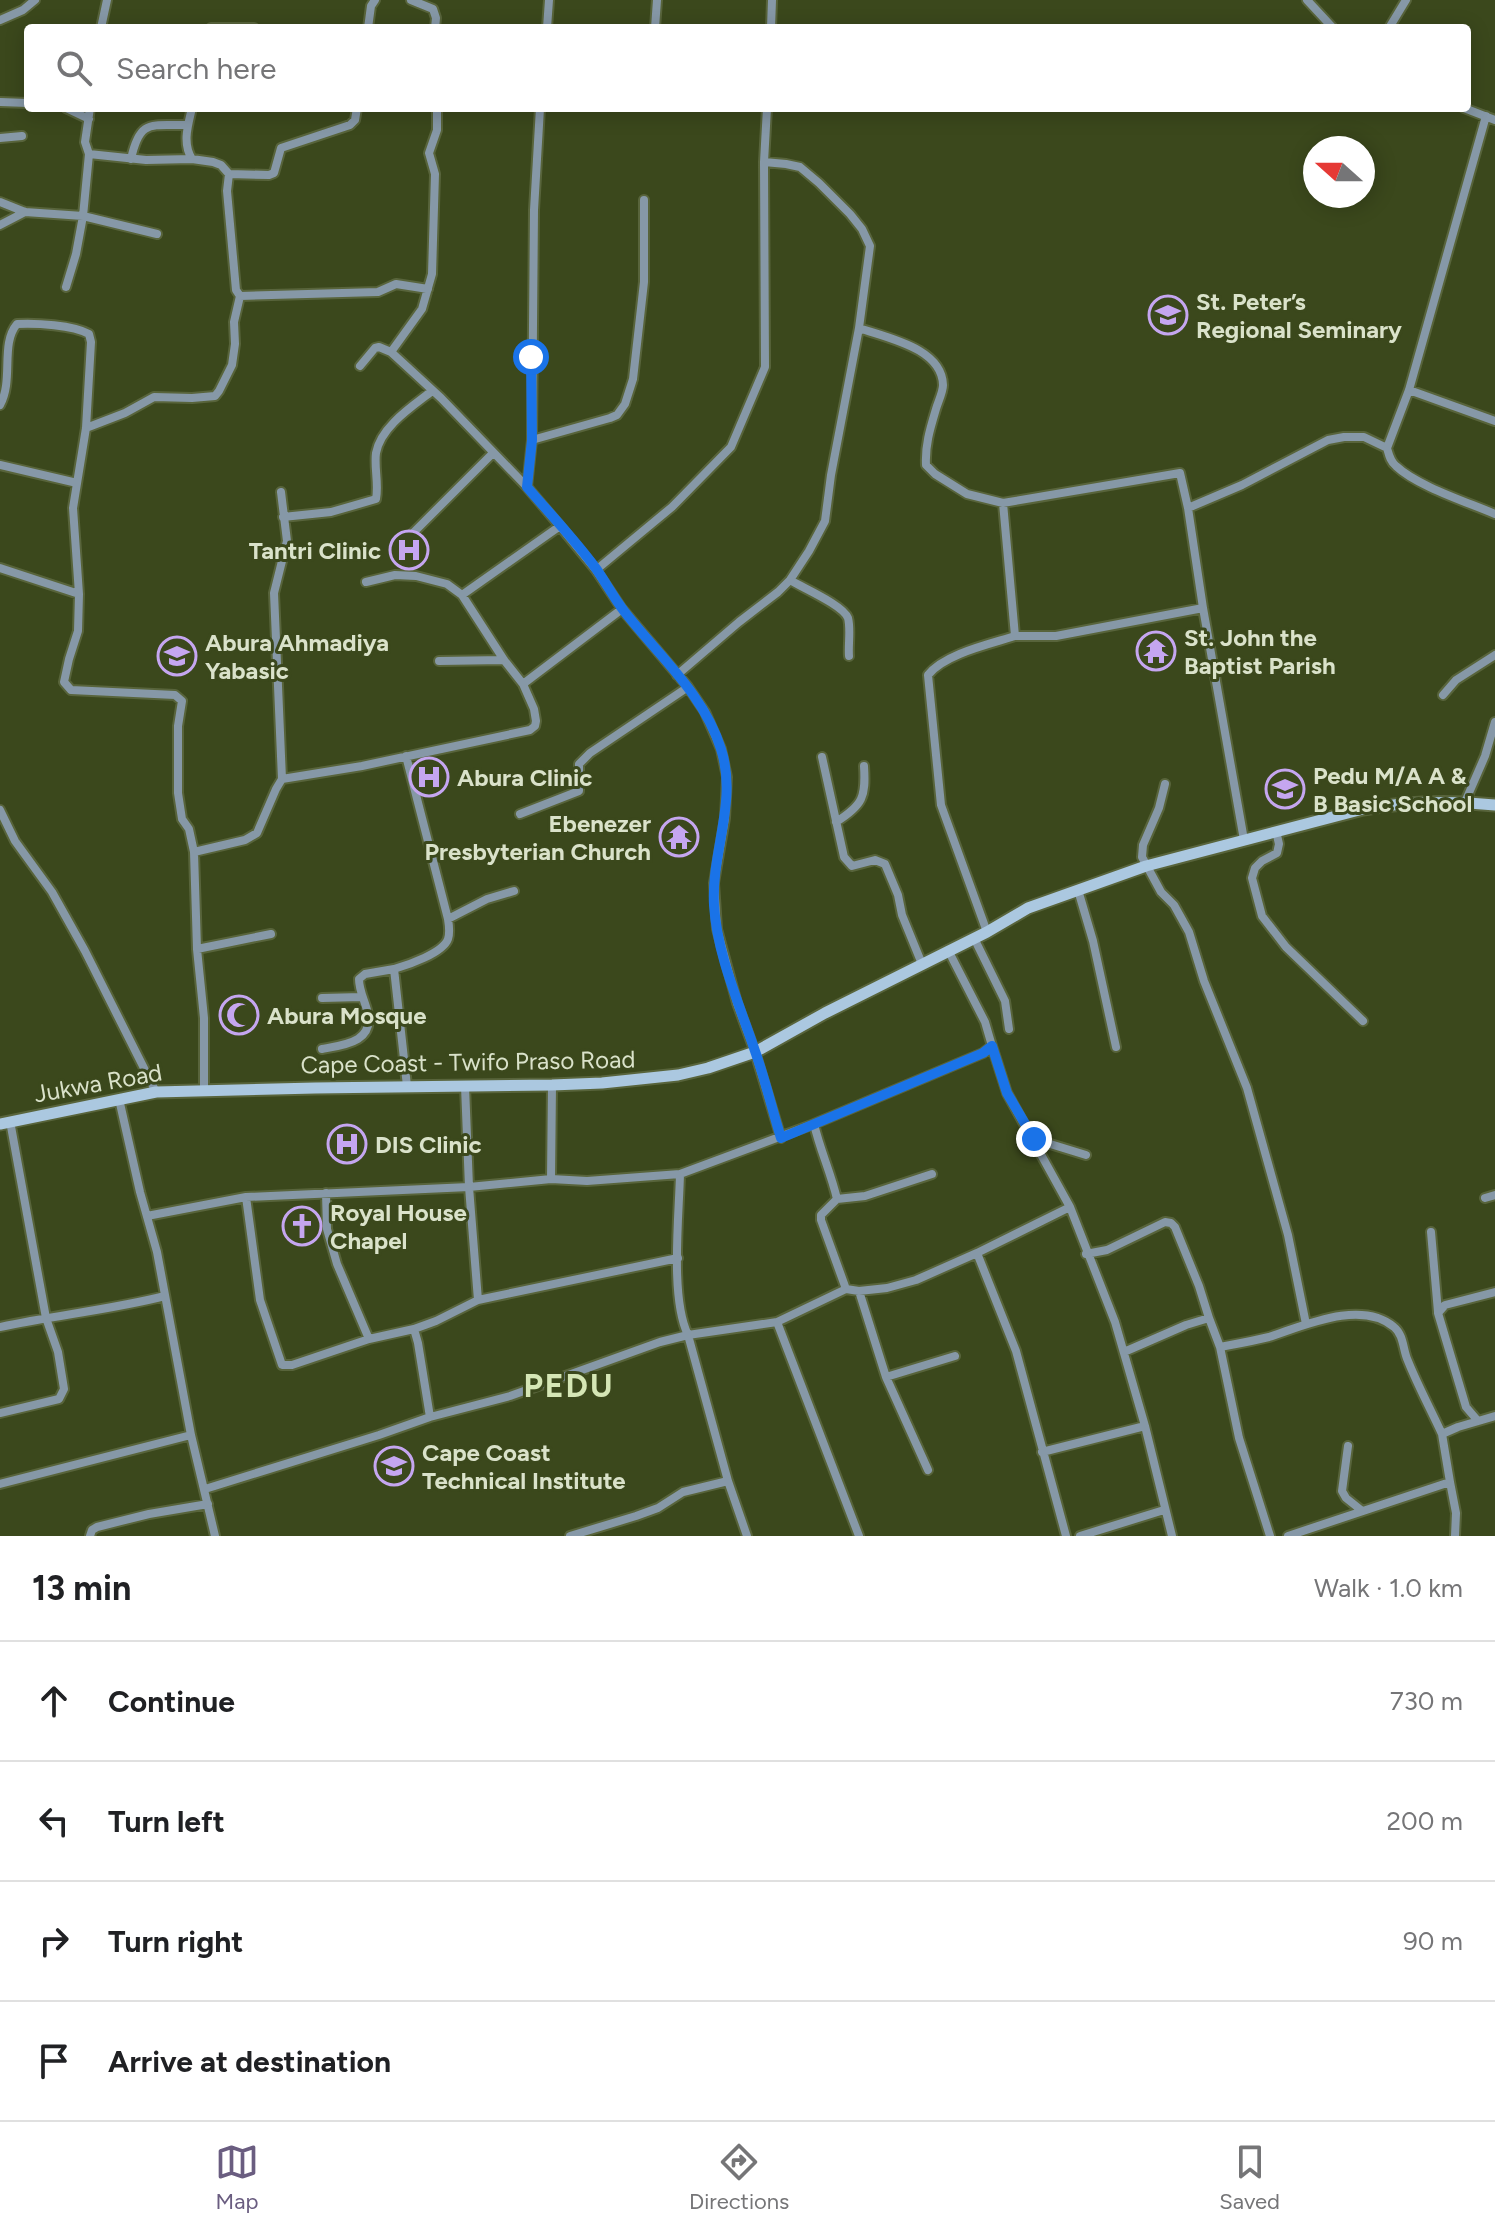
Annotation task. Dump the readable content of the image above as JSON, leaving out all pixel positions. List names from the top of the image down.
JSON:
{
  "streets": {
    "main road": ["Cape Coast - Twifo Praso Road", "Jukwa Road"]
  },
  "crossings": [
    ["Cape Coast - Twifo Praso Road", "Jukwa Road"]
  ],
  "districts": ["PEDU"],
  "places": {
    "school or university": [
      "St. Peter’s Regional Seminary",
      "Abura Ahmadiya Yabasic",
      "Pedu M/A A & B Basic School",
      "Cape Coast Technical Institute"
    ],
    "hospital": ["Tantri Clinic", "Abura Clinic", "DIS Clinic"],
    "temple": ["St. John the Baptist Parish", "Ebenezer Presbyterian Church"],
    "mosque": ["Abura Mosque"],
    "church": ["Royal House Chapel"]
  },
  "north": "left",
  "page": {
    "search": "Search here",
    "heading": ["13 min", "Walk · 1.0 km"],
    "list": [
      ["Continue", "730 m"],
      ["Turn left", "200 m"],
      ["Turn right", "90 m"],
      "Arrive at destination"
    ],
    "nav": ["Map", "Directions", "Saved"]
  }
}
